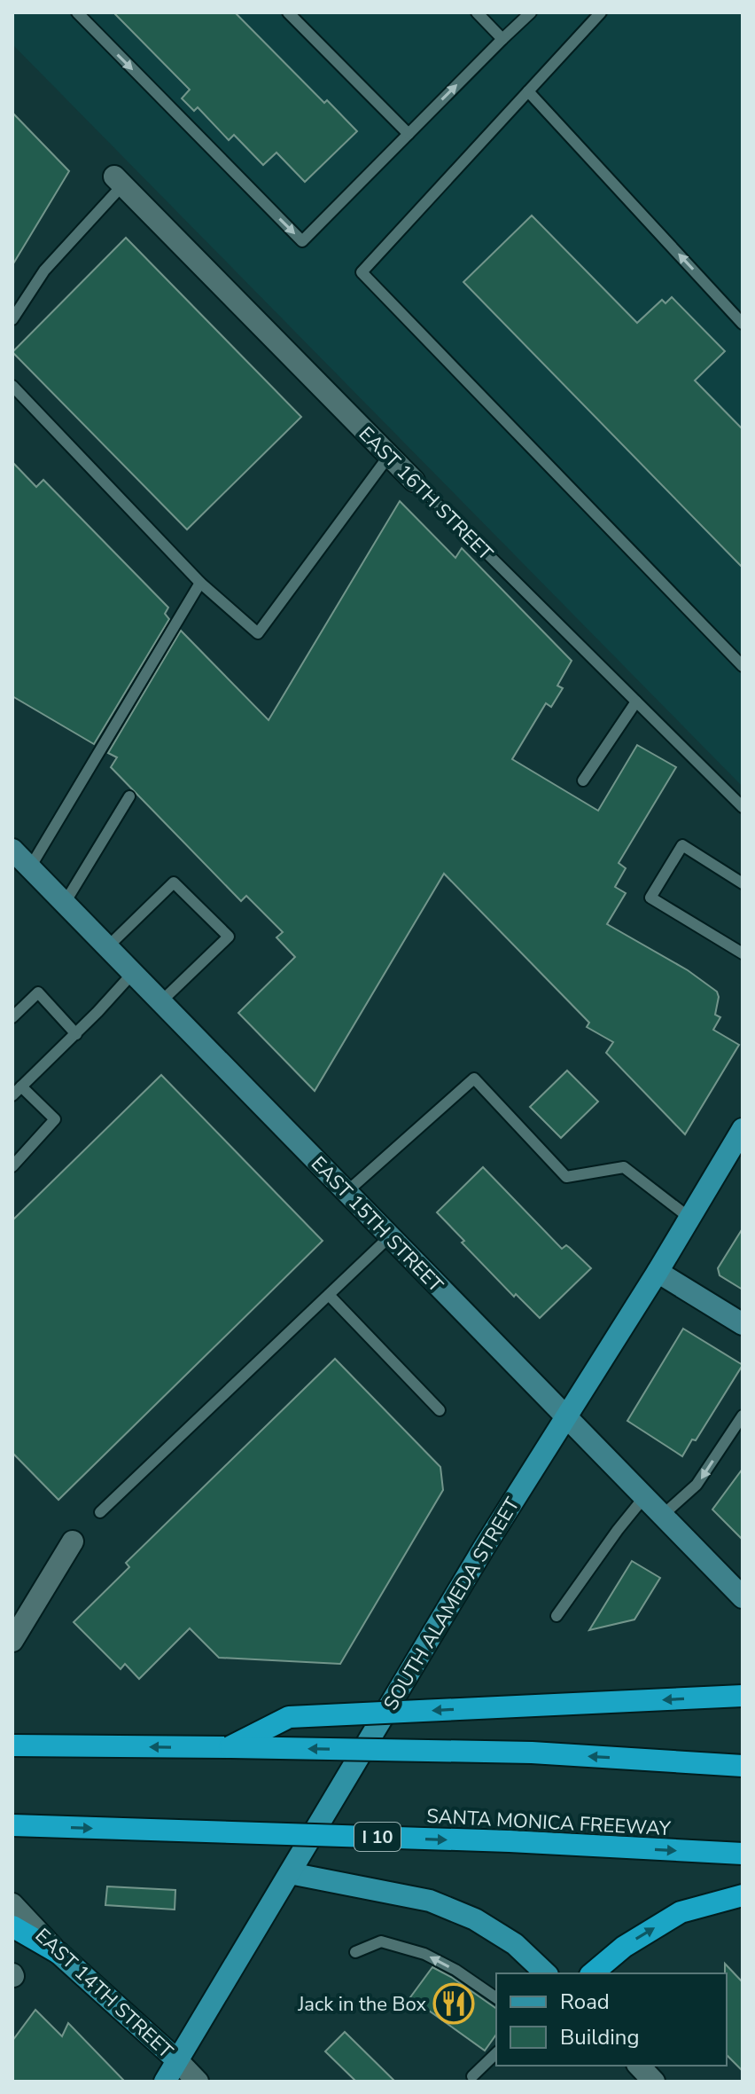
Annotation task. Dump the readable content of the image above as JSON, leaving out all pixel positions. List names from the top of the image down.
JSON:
{
  "streets": {
    "highway": ["SANTA MONICA FREEWAY", "I 10"],
    "main road": ["SOUTH ALAMEDA STREET", "EAST 14TH STREET"],
    "street": ["EAST 16TH STREET", "EAST 15TH STREET"]
  },
  "crossings": [
    ["EAST 15TH STREET", "SOUTH ALAMEDA STREET"],
    ["SOUTH ALAMEDA STREET", "EAST 14TH STREET"]
  ],
  "places": {
    "restaurant": ["Jack in the Box"]
  },
  "legend": ["Road", "Building"]
}
